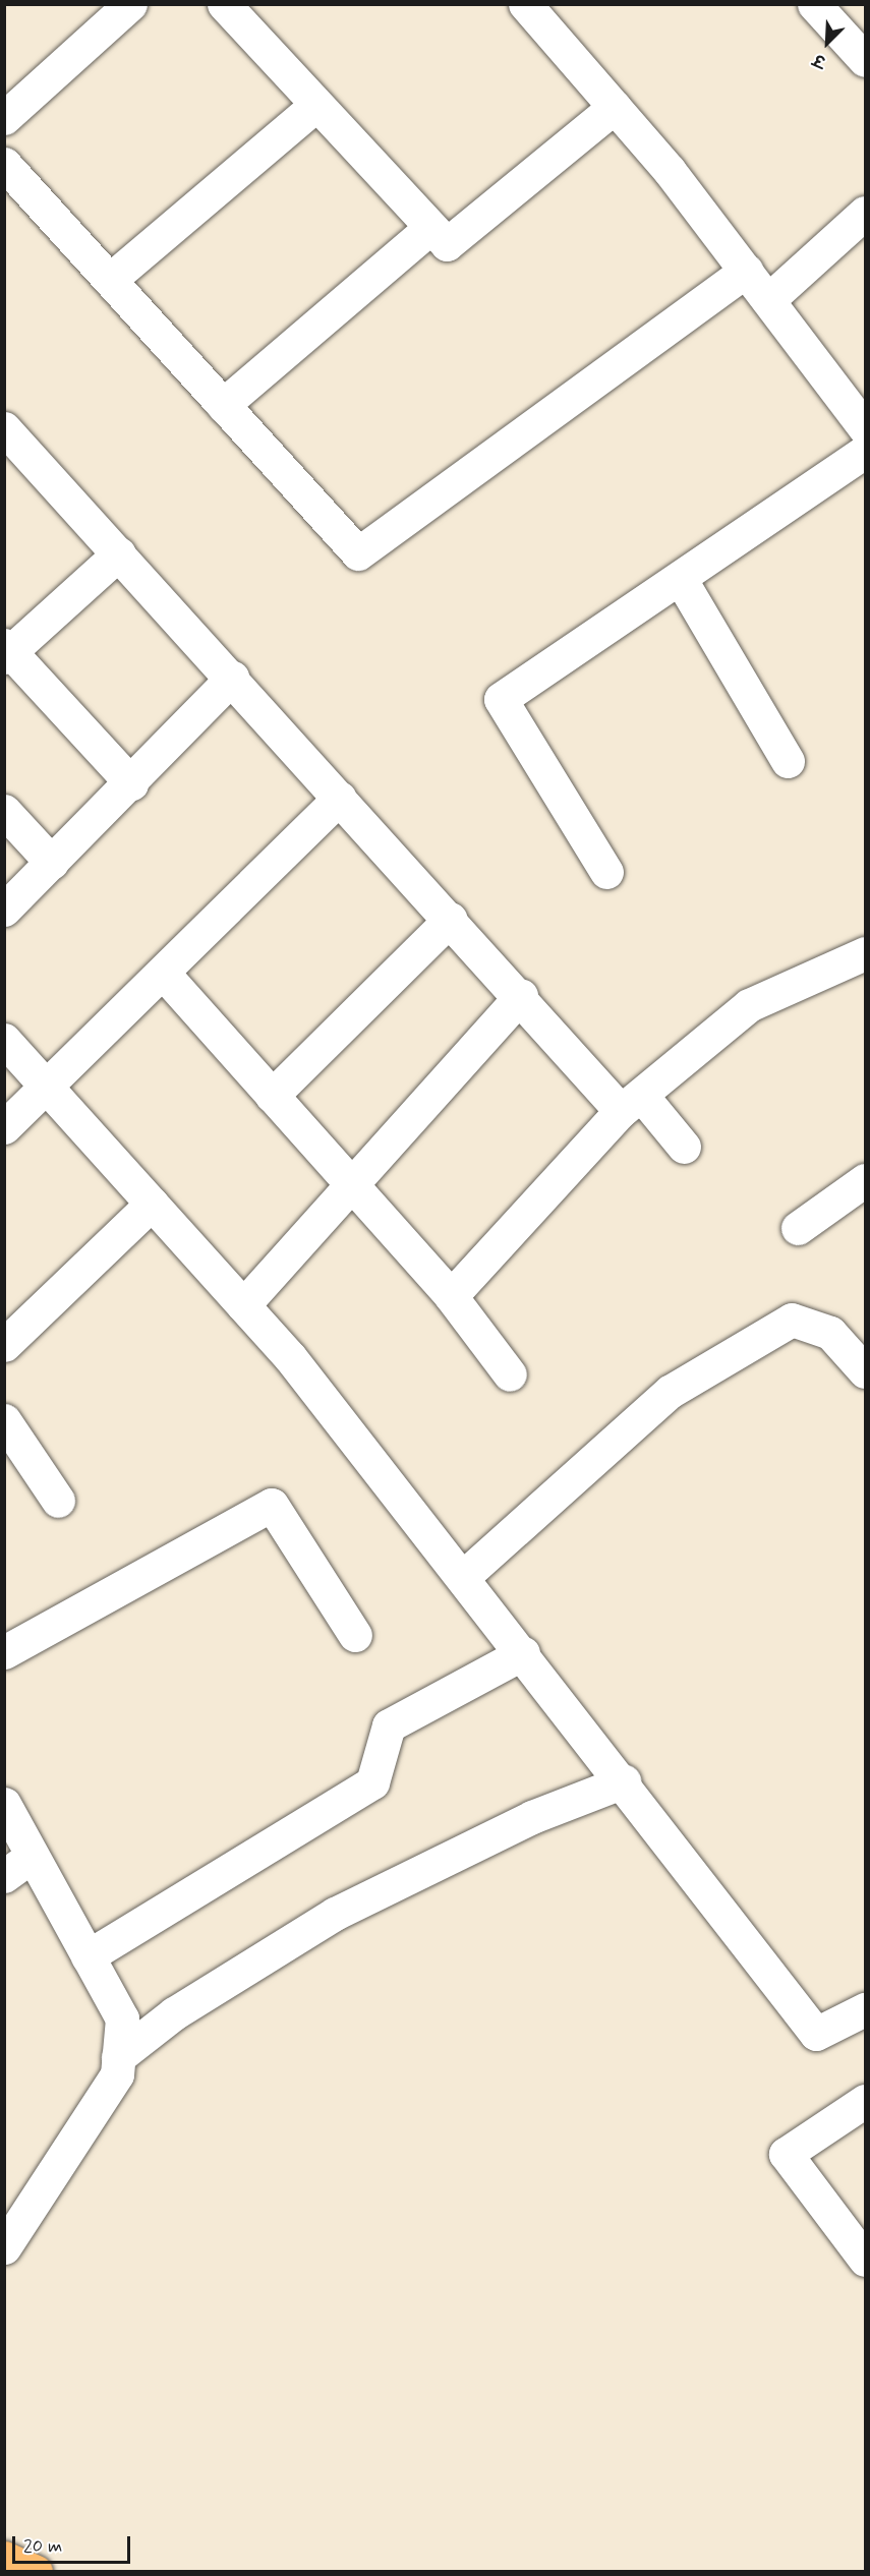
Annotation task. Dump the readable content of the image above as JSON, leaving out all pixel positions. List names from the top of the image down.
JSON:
{
  "scale_bar": "20 m",
  "north": "bottom left"
}
